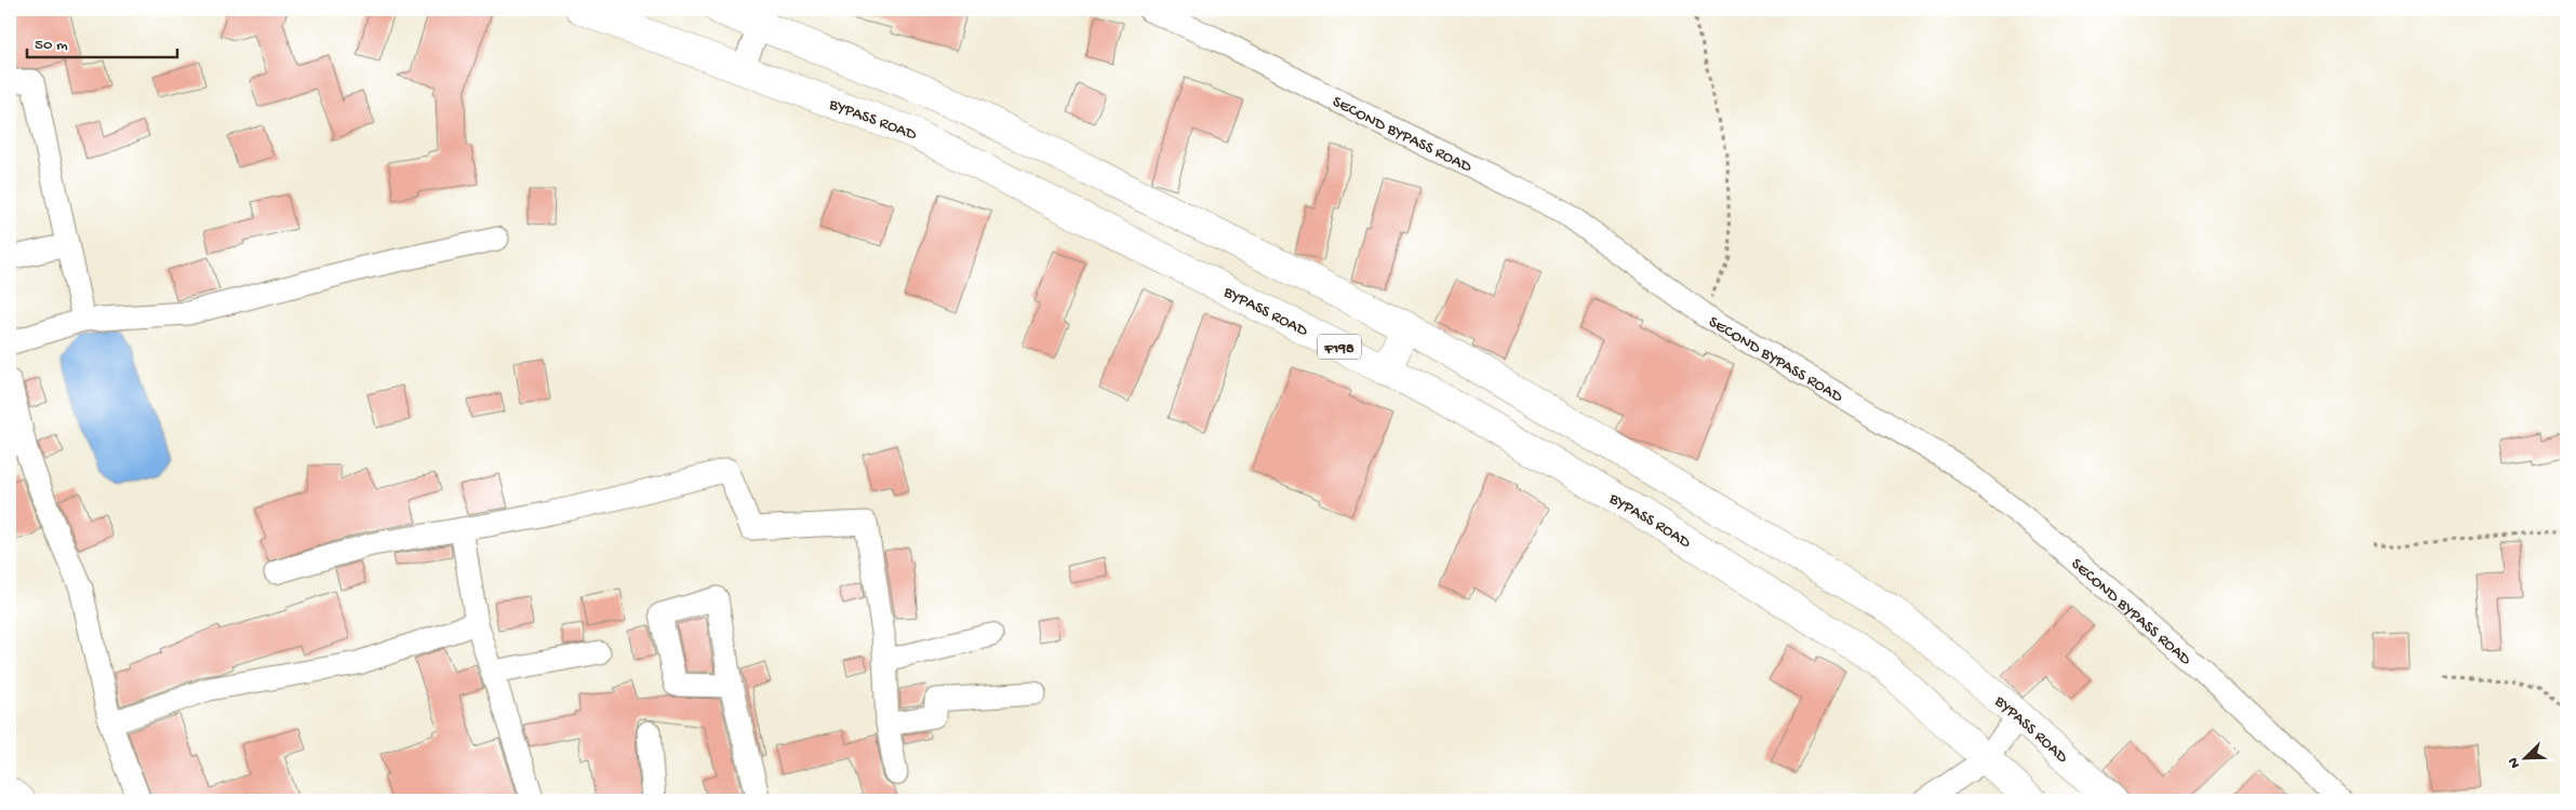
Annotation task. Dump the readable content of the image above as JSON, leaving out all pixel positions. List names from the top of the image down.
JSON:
{
  "streets": {
    "main road": ["BYPASS ROAD", "F198"],
    "street": ["SECOND BYPASS ROAD"]
  },
  "scale_bar": "50 m",
  "north": "bottom left"
}
